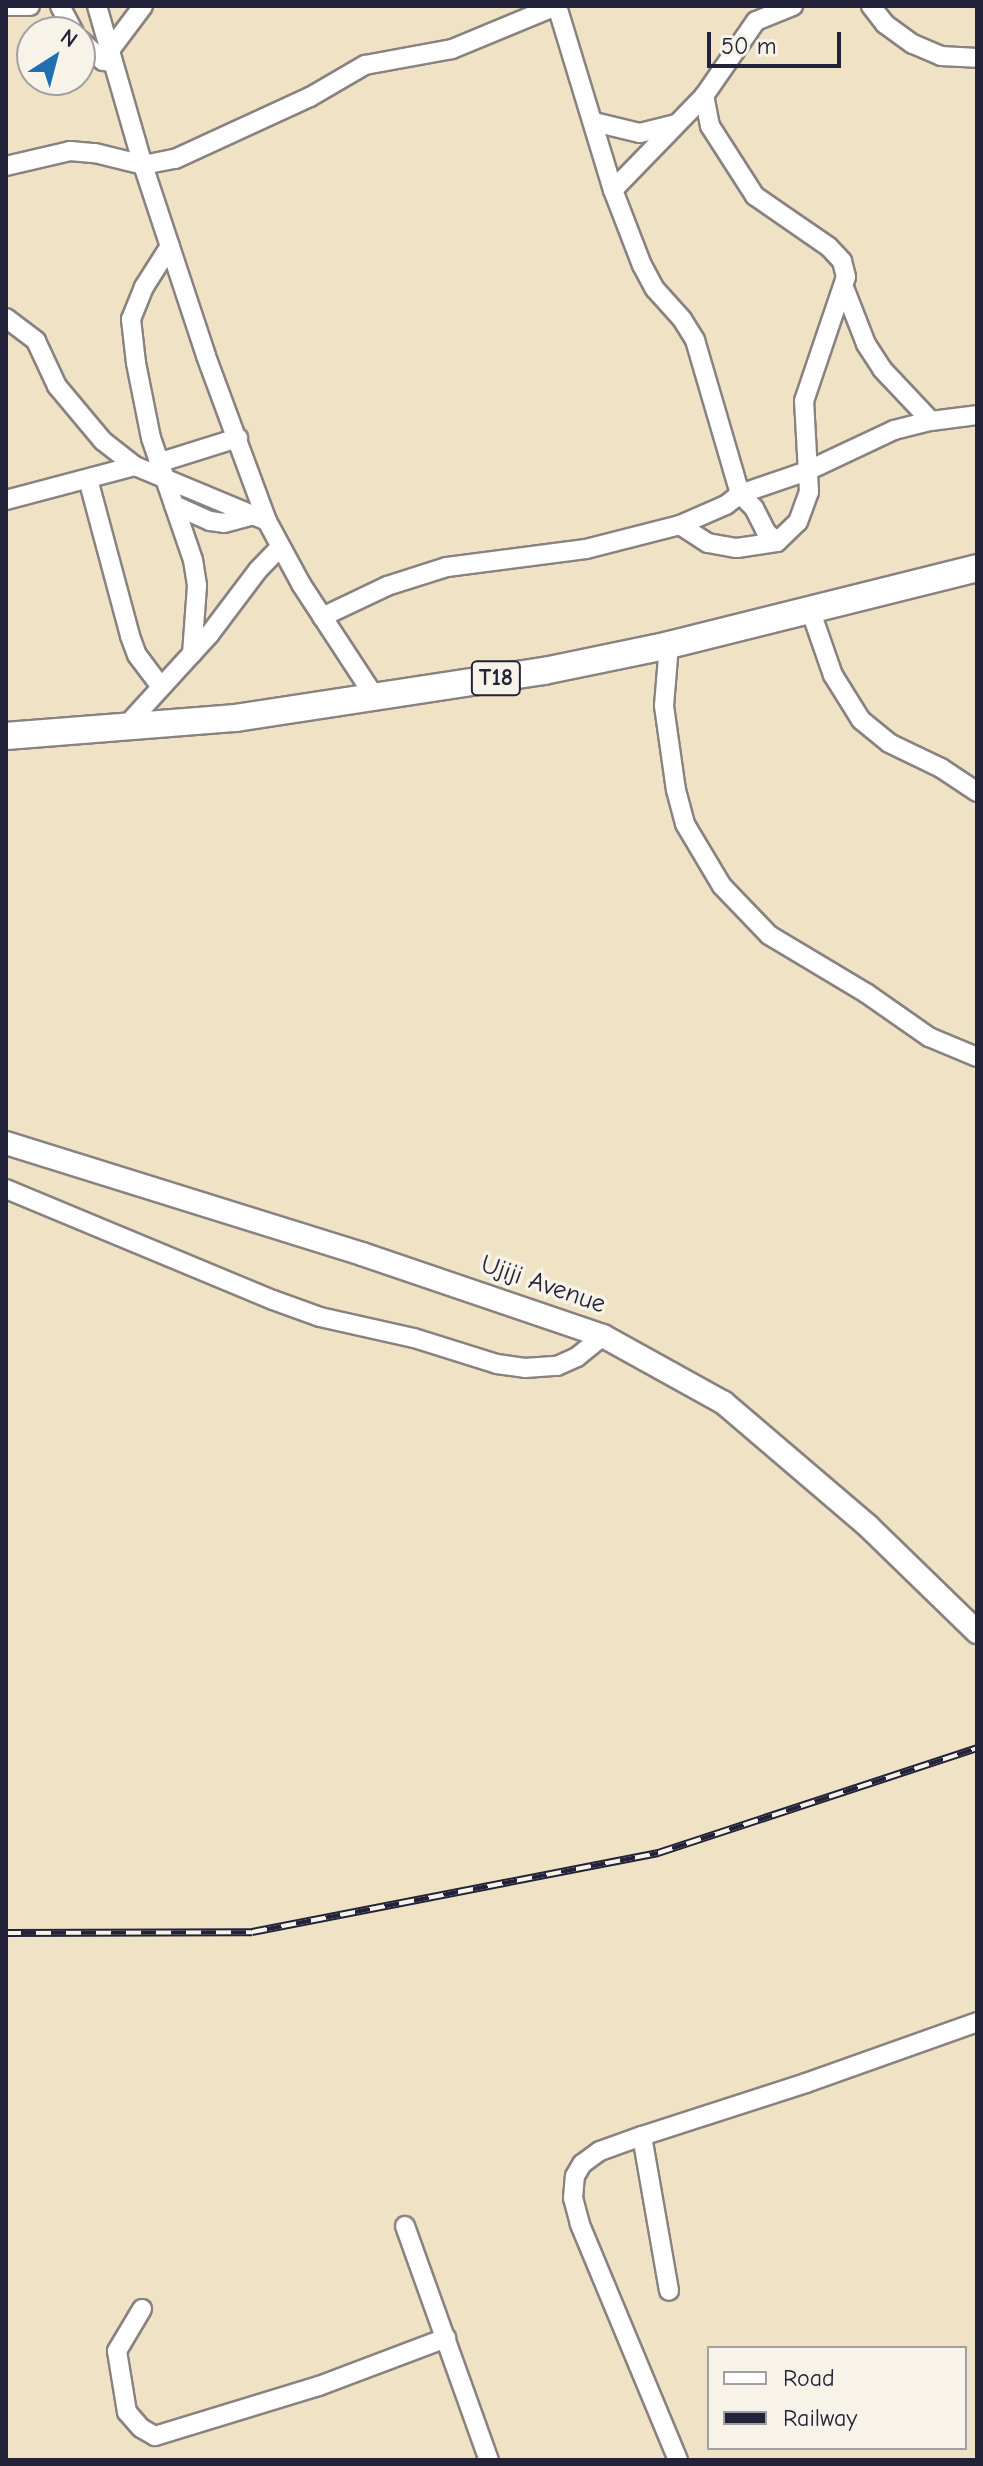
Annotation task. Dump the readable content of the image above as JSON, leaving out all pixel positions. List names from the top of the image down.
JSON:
{
  "streets": {
    "highway": ["T18"],
    "main road": ["Ujiji Avenue"]
  },
  "legend": ["Road", "Railway"],
  "scale_bar": "50 m",
  "north": "top right"
}
